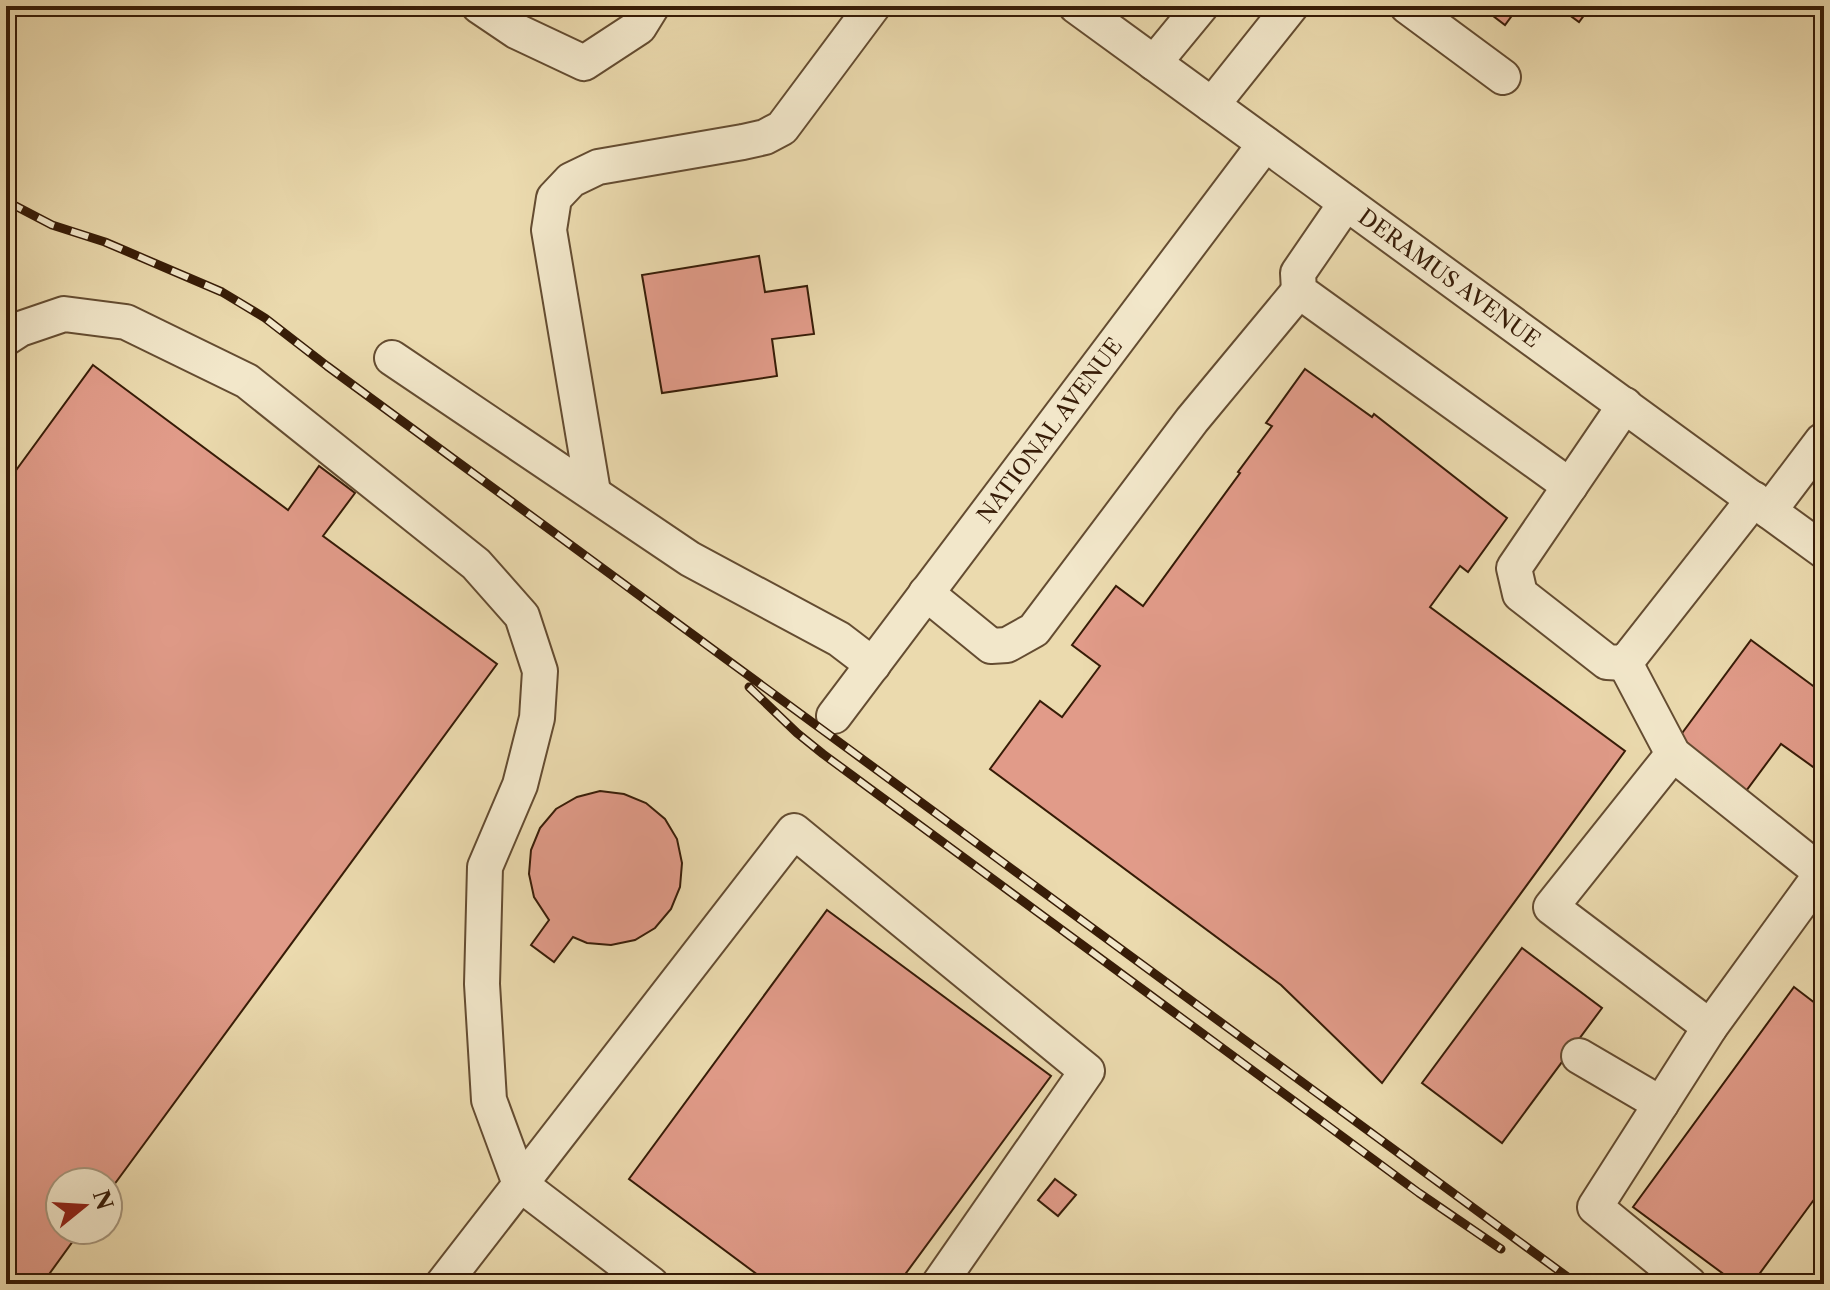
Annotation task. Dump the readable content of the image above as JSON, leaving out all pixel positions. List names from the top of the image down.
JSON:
{
  "streets": {
    "street": ["DERAMUS AVENUE", "NATIONAL AVENUE"]
  },
  "crossings": [
    ["DERAMUS AVENUE", "NATIONAL AVENUE"]
  ],
  "north": "right"
}
